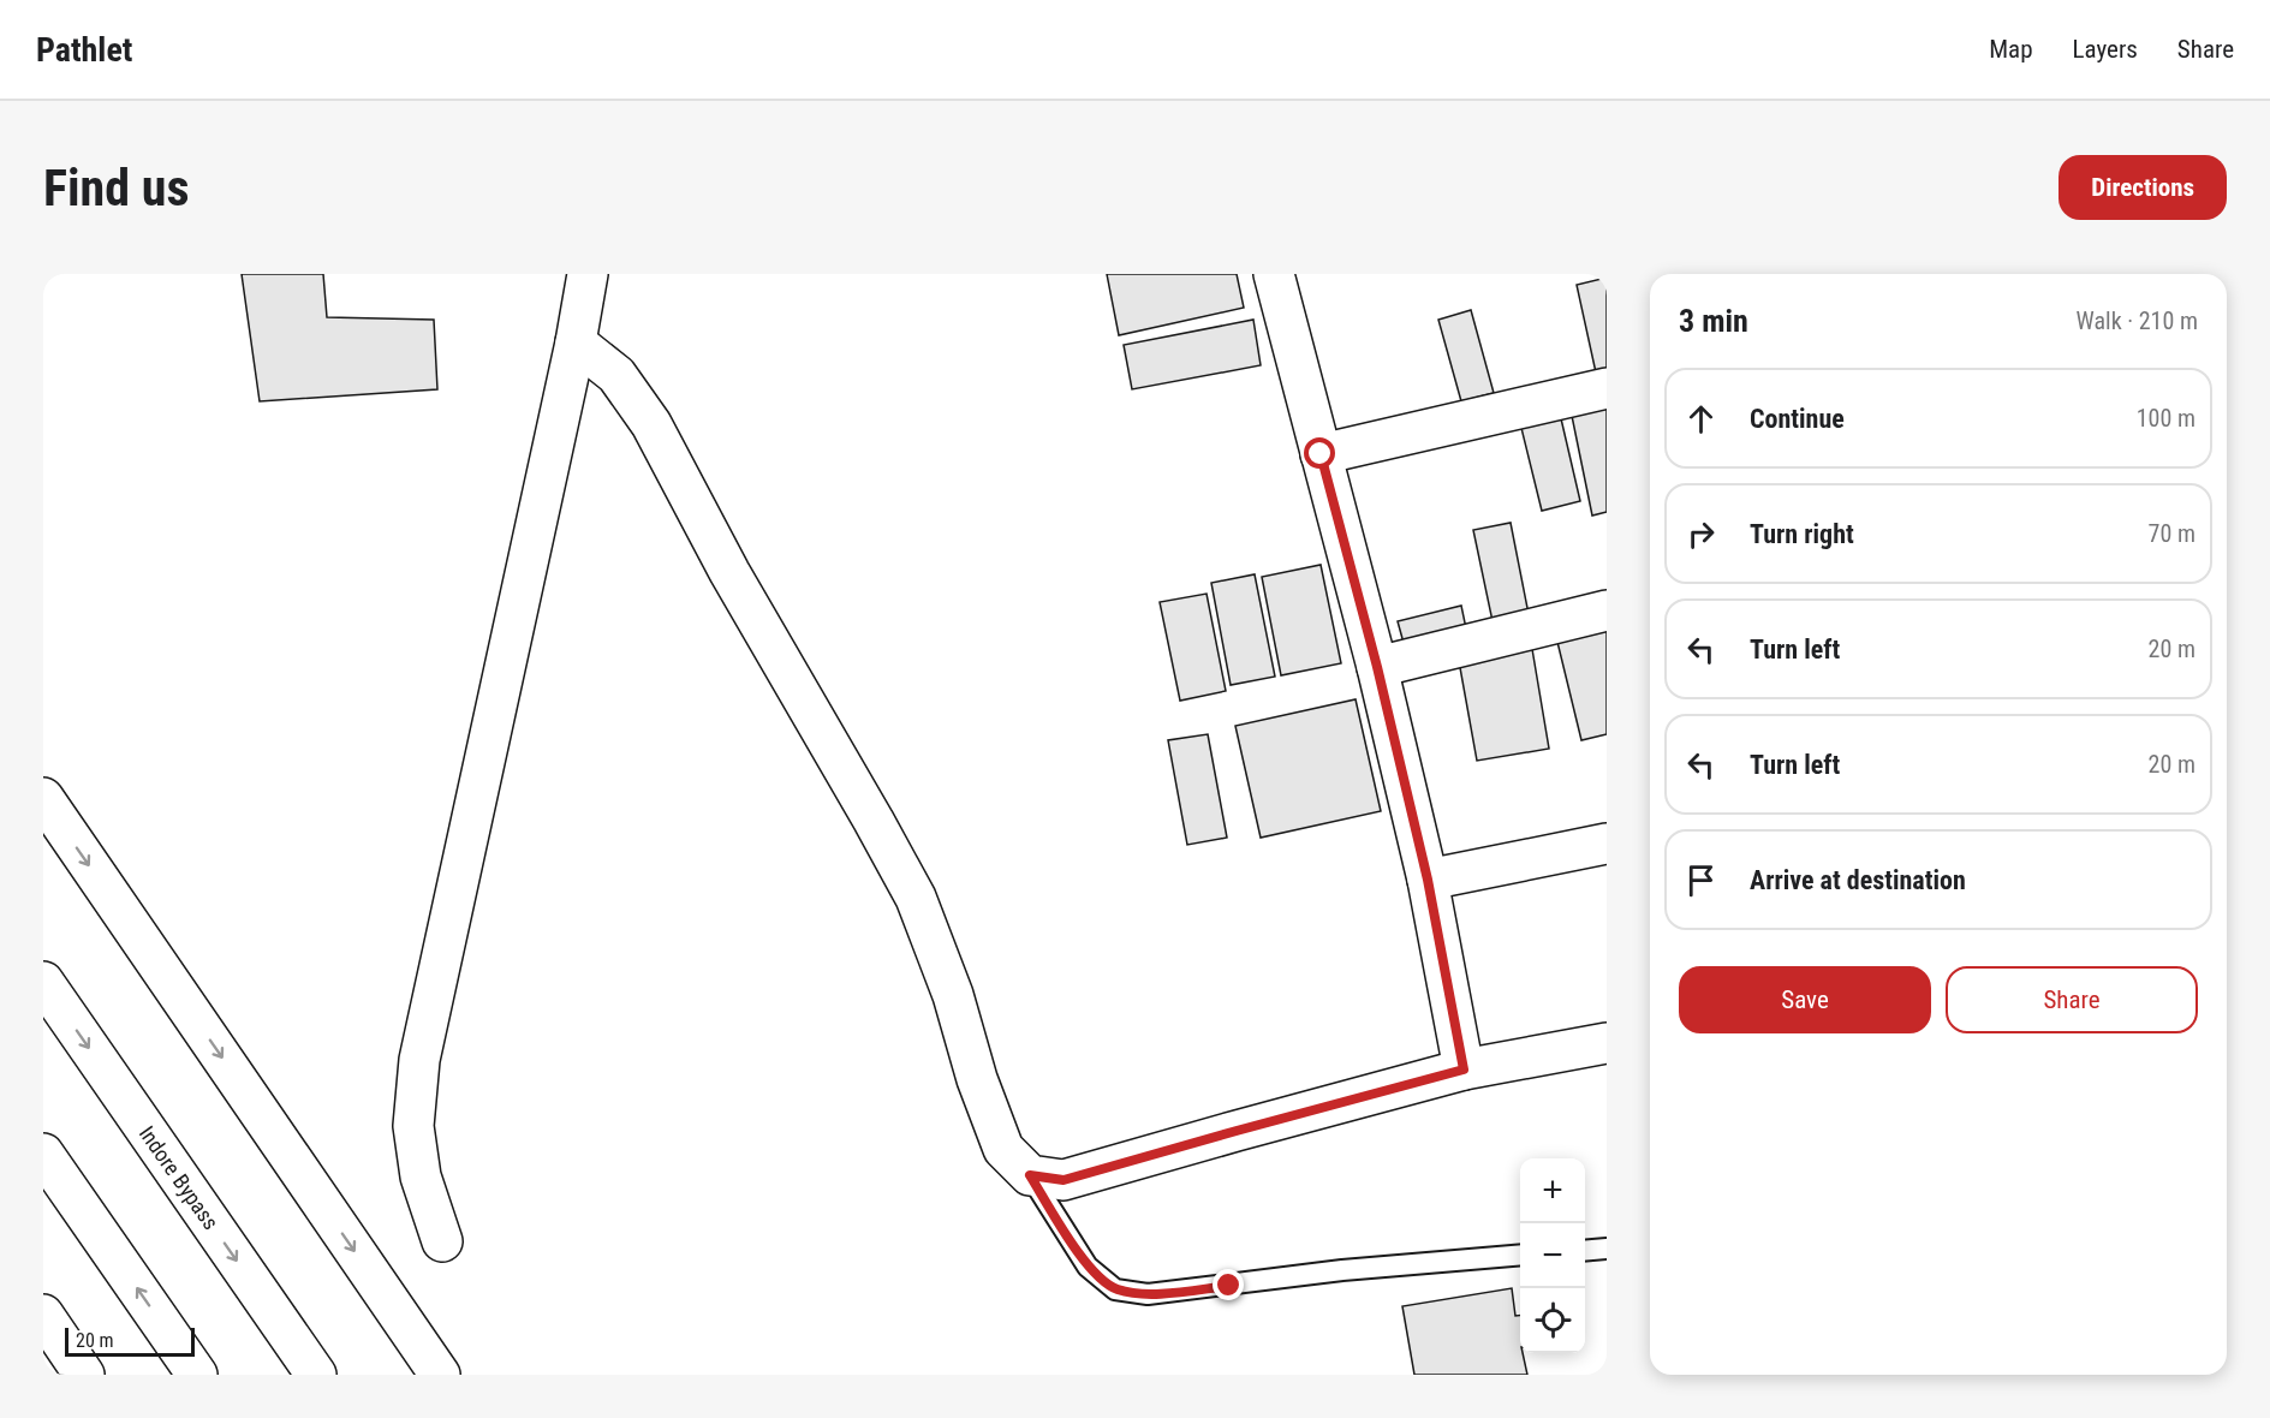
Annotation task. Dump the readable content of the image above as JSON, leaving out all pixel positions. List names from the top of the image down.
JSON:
{
  "streets": {
    "main road": ["Indore Bypass"]
  },
  "scale_bar": "20 m",
  "page": {
    "header": "Pathlet",
    "nav": ["Map", "Layers", "Share"],
    "buttons": [
      "Directions",
      ["Save", "Share"]
    ],
    "title": "Find us",
    "heading": ["3 min", "Walk · 210 m"],
    "list": [
      ["Continue", "100 m"],
      ["Turn right", "70 m"],
      ["Turn left", "20 m"],
      ["Turn left", "20 m"],
      "Arrive at destination"
    ],
    "map_buttons": ["+", "−"],
    "scale": "20 m"
  }
}
